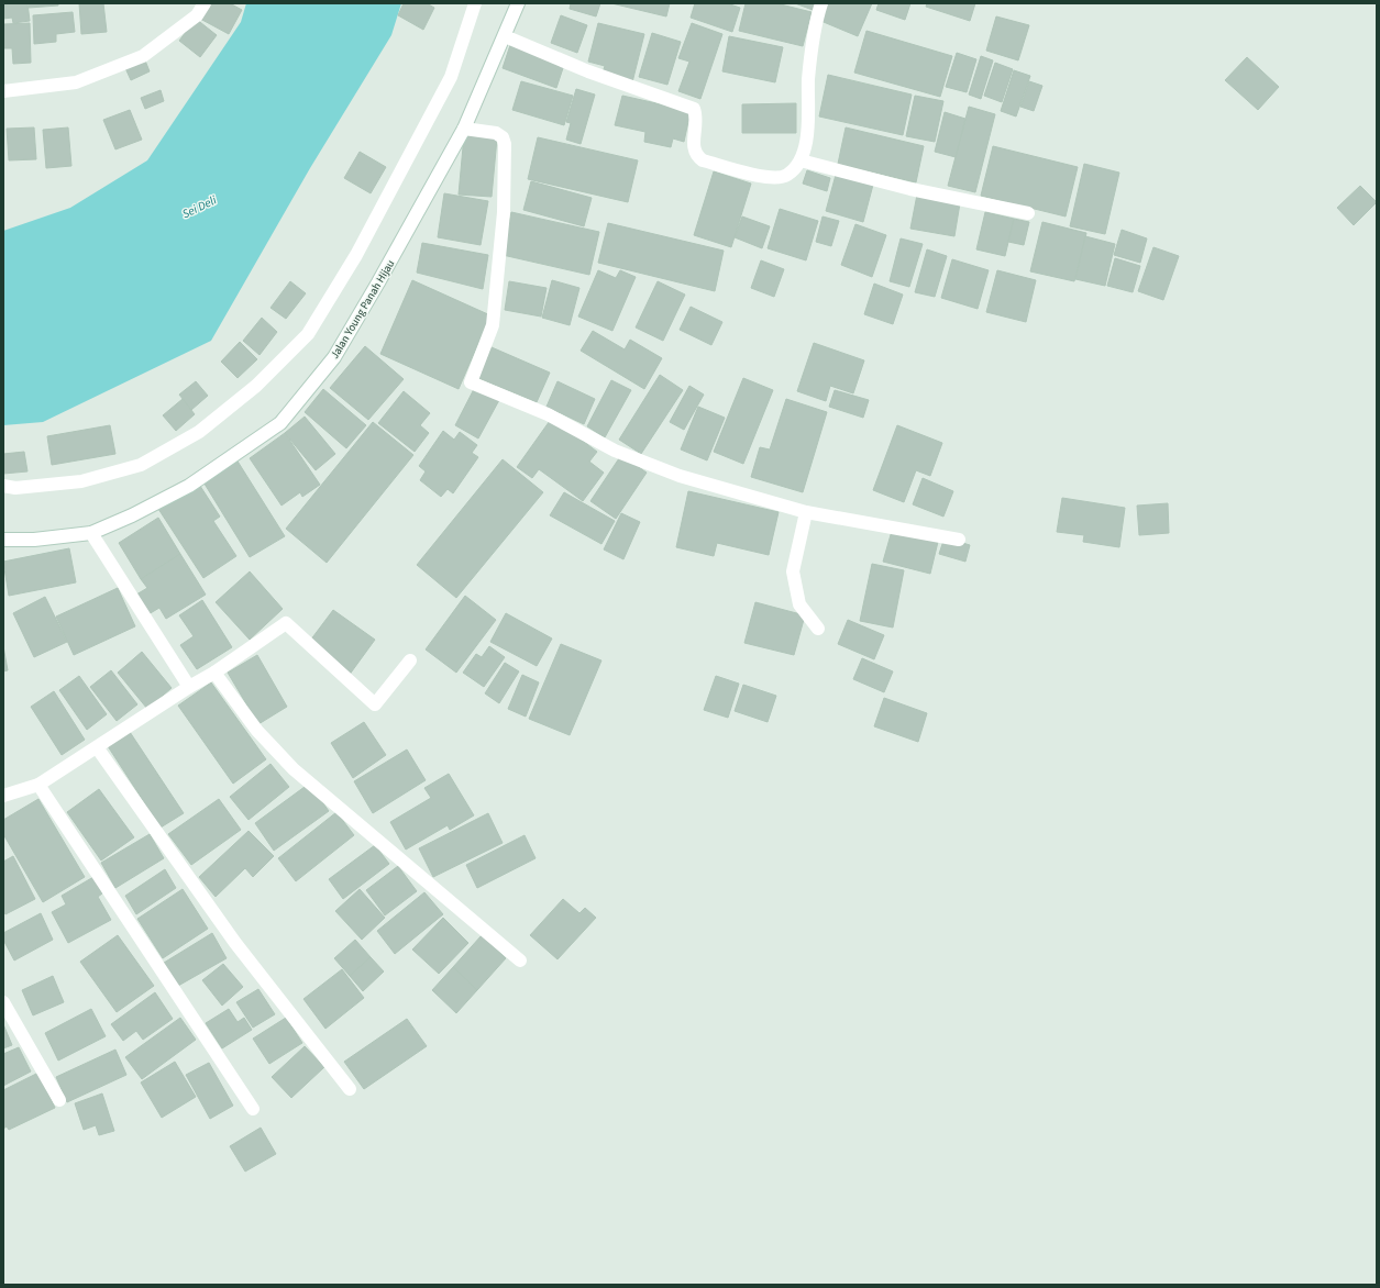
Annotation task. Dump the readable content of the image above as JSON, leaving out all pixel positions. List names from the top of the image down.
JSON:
{
  "streets": {
    "street": ["Jalan Young Panah Hijau"]
  },
  "water": ["Sei Deli"]
}
